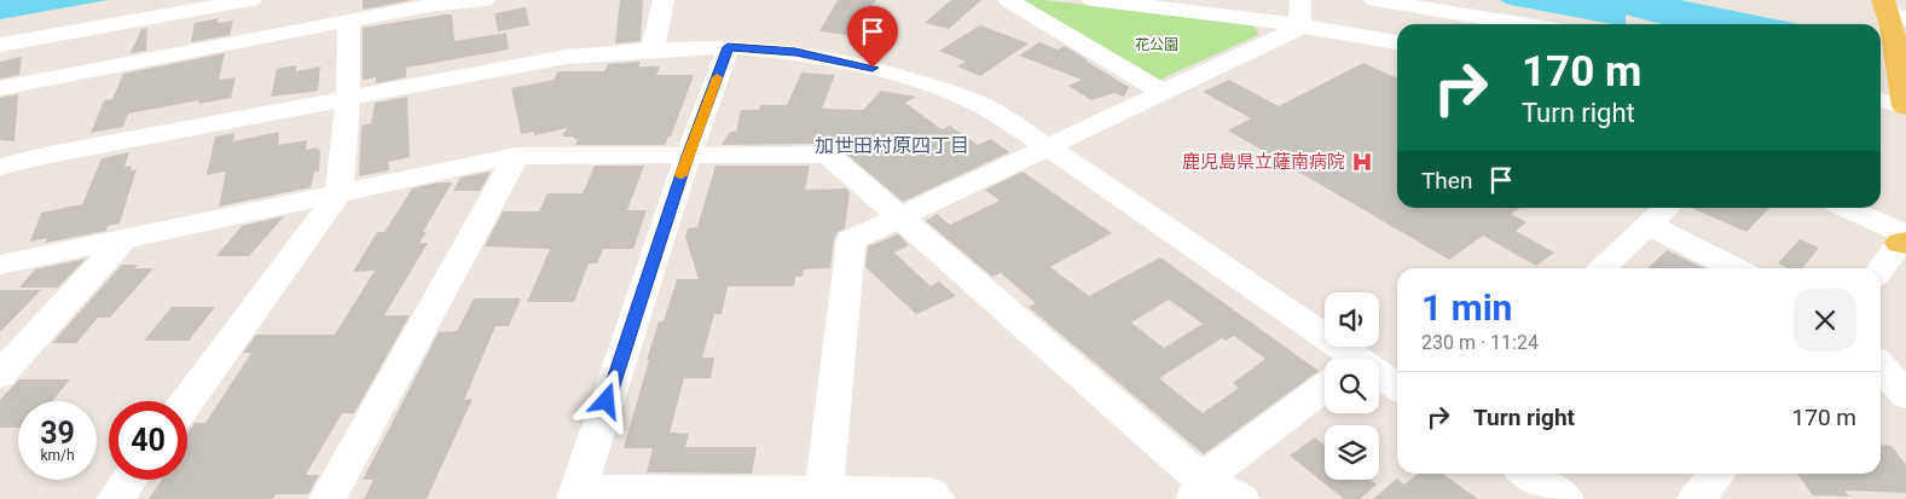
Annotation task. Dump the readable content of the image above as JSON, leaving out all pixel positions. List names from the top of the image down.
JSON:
{
  "districts": ["加世田村原四丁目"],
  "parks": ["花公園"],
  "places": {
    "hospital": ["鹿児島県立薩南病院"]
  },
  "page": {
    "turn": ["170 m", "Turn right"],
    "then": "Then",
    "heading": ["1 min", "230 m · 11:24"],
    "list": [
      {
        "name": "Turn right",
        "value": "170 m"
      }
    ],
    "speed": "39 km/h",
    "limit": "40"
  }
}
